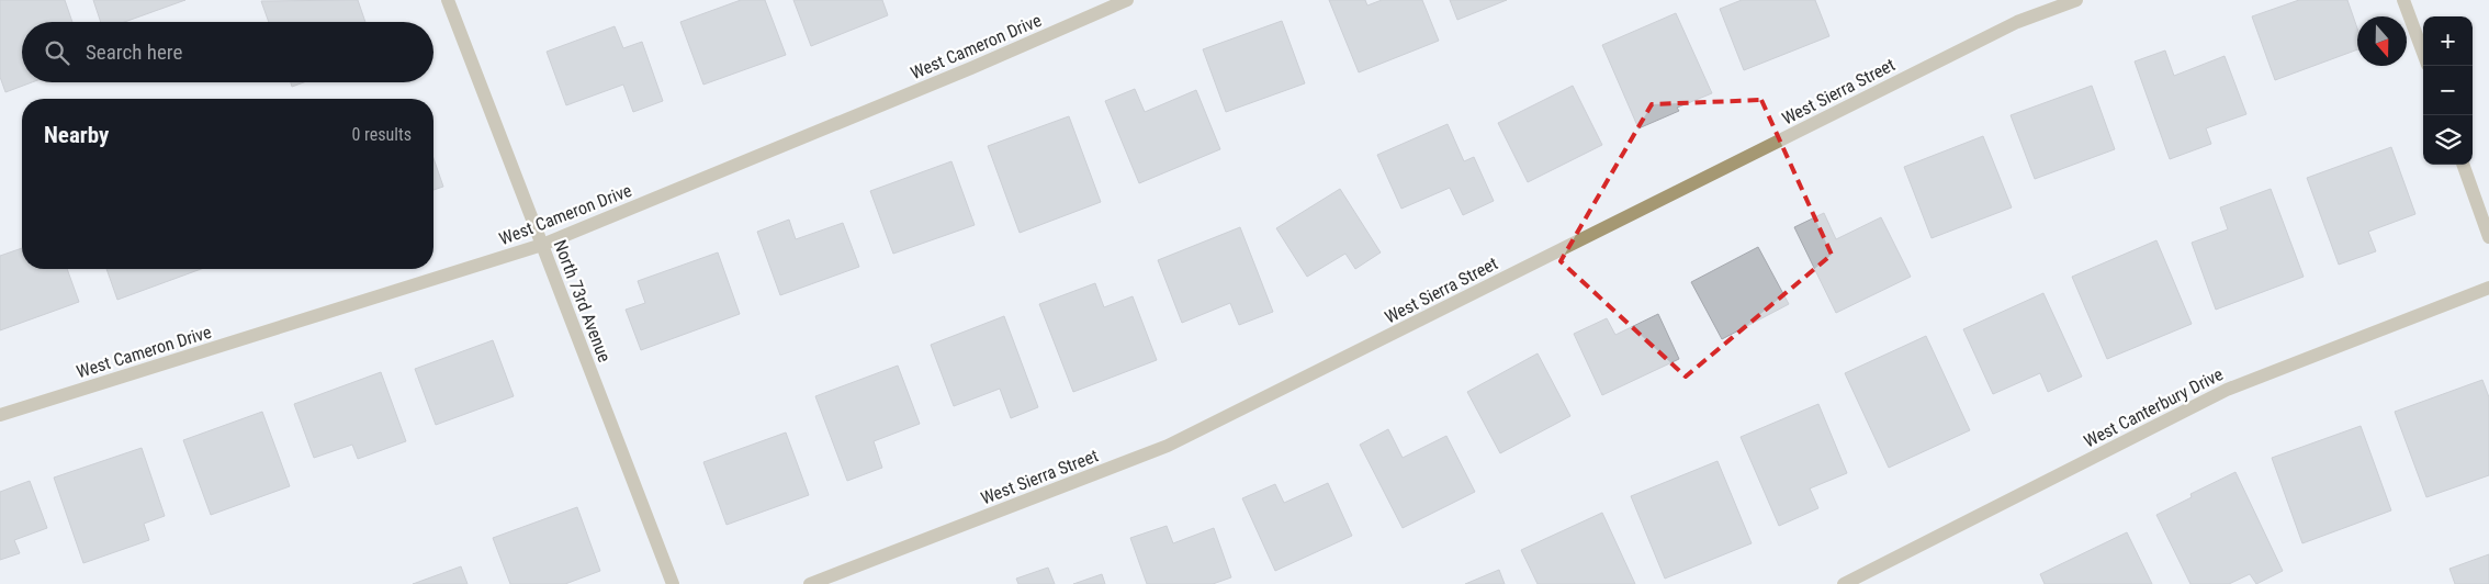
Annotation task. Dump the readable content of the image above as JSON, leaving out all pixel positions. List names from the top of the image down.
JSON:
{
  "streets": {
    "street": [
      "West Cameron Drive",
      "West Sierra Street",
      "North 73rd Avenue",
      "West Canterbury Drive"
    ]
  },
  "crossings": [
    ["West Cameron Drive", "North 73rd Avenue"]
  ],
  "north": "bottom",
  "page": {
    "map_buttons": ["+", "−"],
    "search": "Search here",
    "heading": ["Nearby", "0 results"]
  }
}
